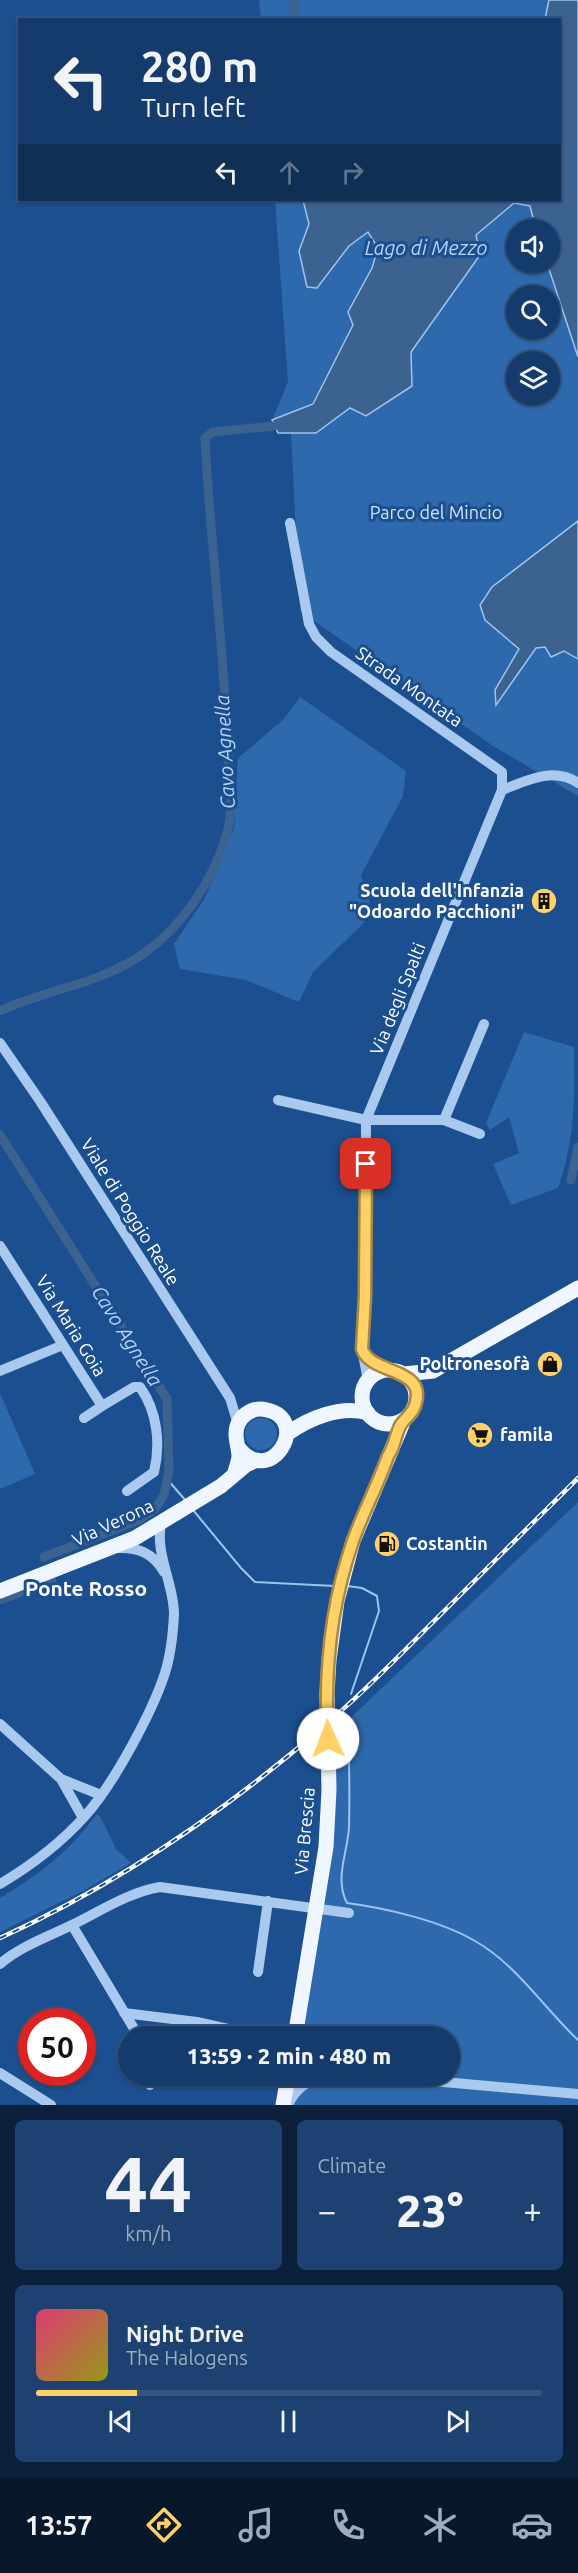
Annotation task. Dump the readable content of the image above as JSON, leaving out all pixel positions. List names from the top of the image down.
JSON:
{
  "streets": {
    "main road": ["Via Verona", "Via Brescia"],
    "street": [
      "Strada Montata",
      "Via degli Spalti",
      "Viale di Poggio Reale",
      "Via Maria Goia"
    ]
  },
  "crossings": [
    ["Strada Montata", "Via degli Spalti"],
    ["Via degli Spalti", "Via Brescia"],
    ["Viale di Poggio Reale", "Via Verona"]
  ],
  "districts": ["Ponte Rosso"],
  "water": ["Lago di Mezzo", "Cavo Agnella"],
  "parks": ["Parco del Mincio"],
  "places": {
    "building": ["Scuola dell'Infanzia \"Odoardo Pacchioni\""],
    "shop": ["Poltronesofà"],
    "supermarket": ["famila"],
    "fuel station": ["Costantin"]
  },
  "page": {
    "turn": ["280 m", "Turn left"],
    "limit": "50",
    "trip": "13:59 · 2 min · 480 m",
    "tile": [
      ["44", "km/h"],
      "Climate"
    ],
    "heat": ["−", "23°", "+"],
    "song": ["Night Drive", "The Halogens"],
    "tabs": "13:57"
  }
}
